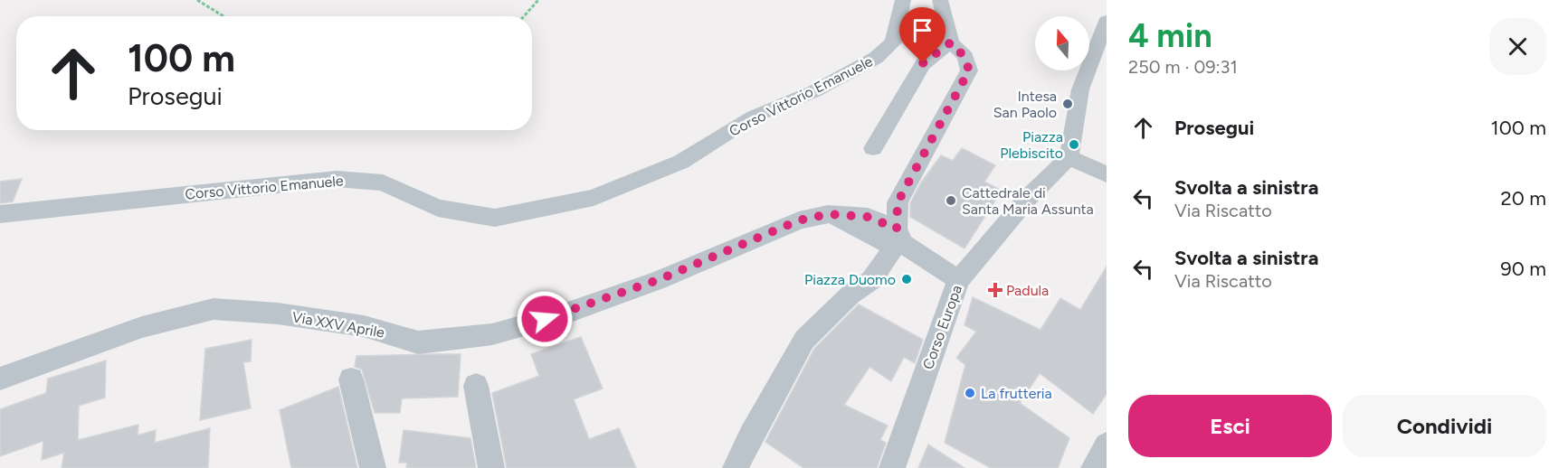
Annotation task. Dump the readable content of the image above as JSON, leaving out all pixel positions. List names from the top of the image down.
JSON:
{
  "streets": {
    "street": ["Corso Vittorio Emanuele", "Via XXV Aprile", "Corso Europa"]
  },
  "places": {
    "other": [
      "Intesa San Paolo",
      "Piazza Plebiscito",
      "Cattedrale di Santa Maria Assunta",
      "Piazza Duomo",
      "La frutteria"
    ],
    "health": ["Padula"]
  },
  "north": "top",
  "page": {
    "heading": ["4 min", "250 m · 09:31"],
    "turn": ["100 m", "Prosegui"],
    "list": [
      {
        "name": "Prosegui",
        "value": "100 m"
      },
      {
        "name": "Svolta a sinistra",
        "note": "Via Riscatto",
        "value": "20 m"
      },
      {
        "name": "Svolta a sinistra",
        "note": "Via Riscatto",
        "value": "90 m"
      }
    ],
    "buttons": ["Esci", "Condividi"]
  }
}
